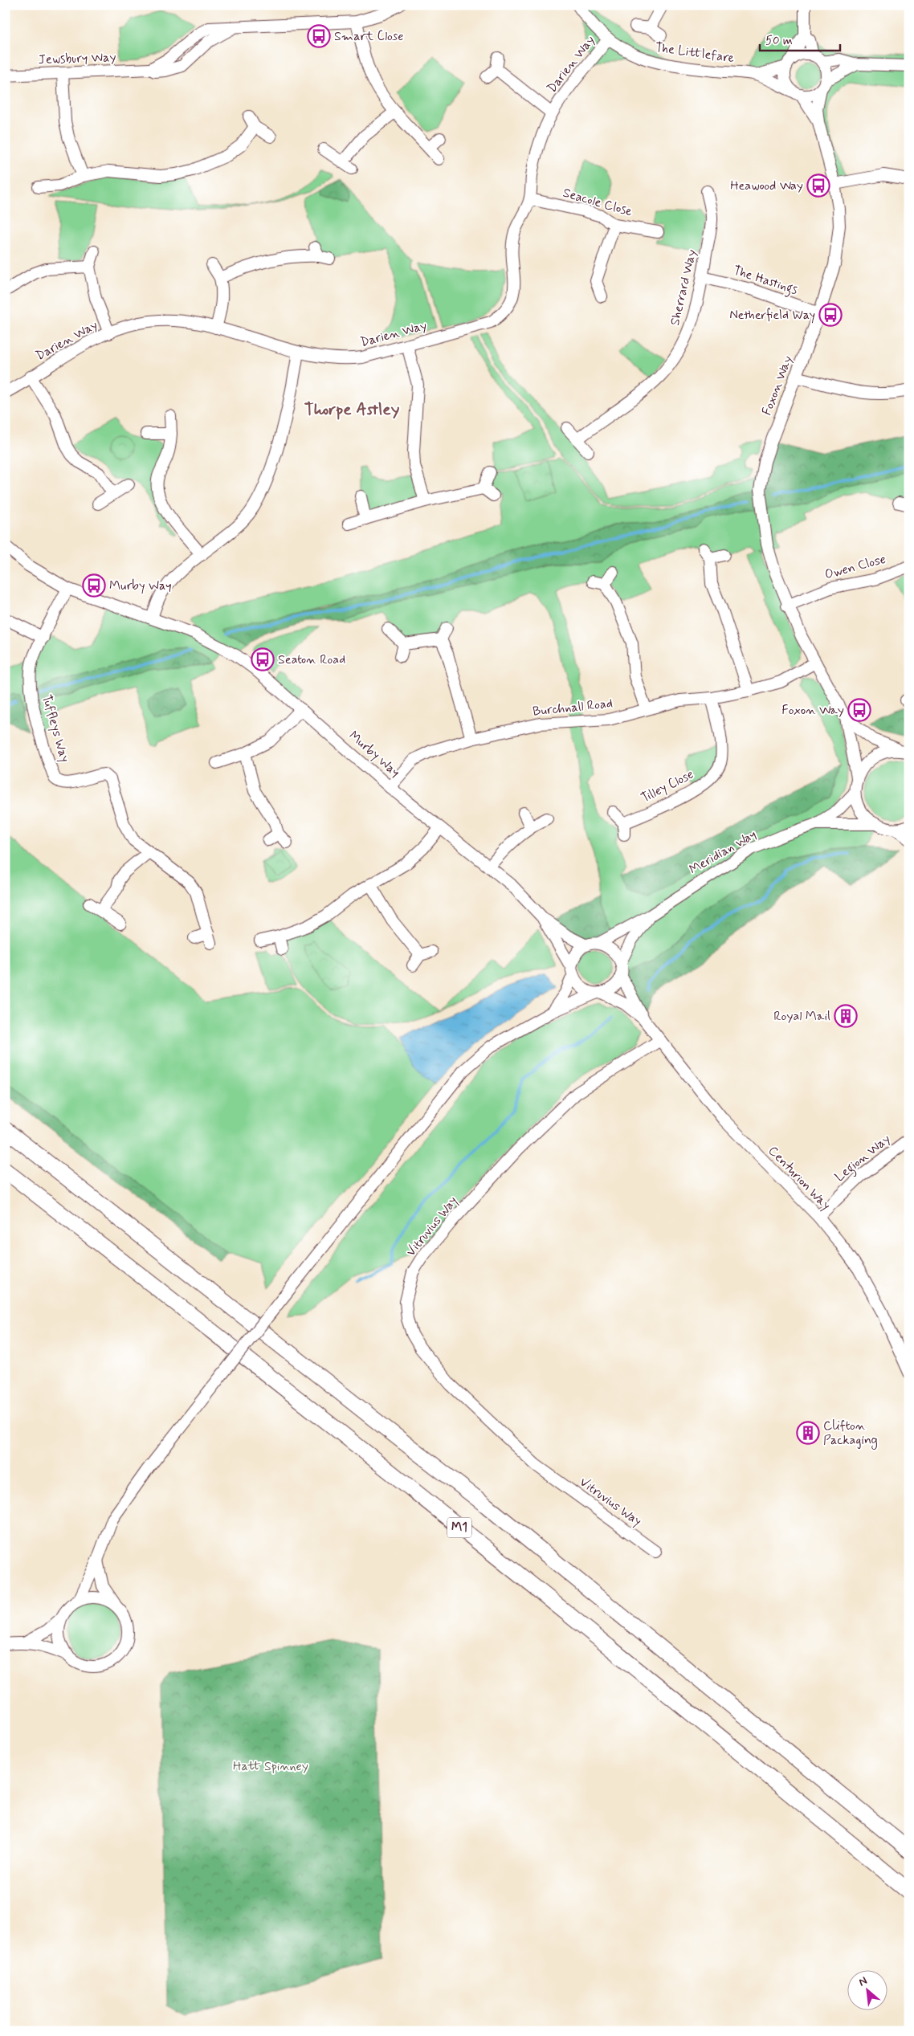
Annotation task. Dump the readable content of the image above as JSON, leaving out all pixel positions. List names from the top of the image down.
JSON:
{
  "streets": {
    "highway": ["M1"],
    "street": [
      "The Littlefare",
      "Jewsbury Way",
      "Darien Way",
      "Seacole Close",
      "The Hastings",
      "Sherrard Way",
      "Foxon Way",
      "Owen Close",
      "Burchnall Road",
      "Tuffleys Way",
      "Murby Way",
      "Tilley Close",
      "Meridian Way",
      "Legion Way",
      "Centurion Way",
      "Vitruvius Way"
    ]
  },
  "crossings": [
    ["The Littlefare", "Darien Way"],
    ["The Littlefare", "Foxon Way"],
    ["Darien Way", "Seacole Close"],
    ["The Hastings", "Sherrard Way"],
    ["The Hastings", "Foxon Way"],
    ["Foxon Way", "Owen Close"],
    ["Foxon Way", "Burchnall Road"],
    ["Burchnall Road", "Murby Way"],
    ["Burchnall Road", "Tilley Close"],
    ["Tuffleys Way", "Murby Way"],
    ["Murby Way", "Meridian Way"],
    ["Murby Way", "Centurion Way"],
    ["Meridian Way", "Centurion Way"],
    ["Legion Way", "Centurion Way"],
    ["Centurion Way", "Vitruvius Way"]
  ],
  "districts": ["Thorpe Astley"],
  "parks": ["Hatt Spinney"],
  "places": {
    "bus stop": [
      "Smart Close",
      "Heawood Way",
      "Netherfield Way",
      "Murby Way",
      "Seaton Road",
      "Foxon Way"
    ],
    "building": ["Royal Mail", "Clifton Packaging"]
  },
  "scale_bar": "50 m",
  "north": "top left"
}
